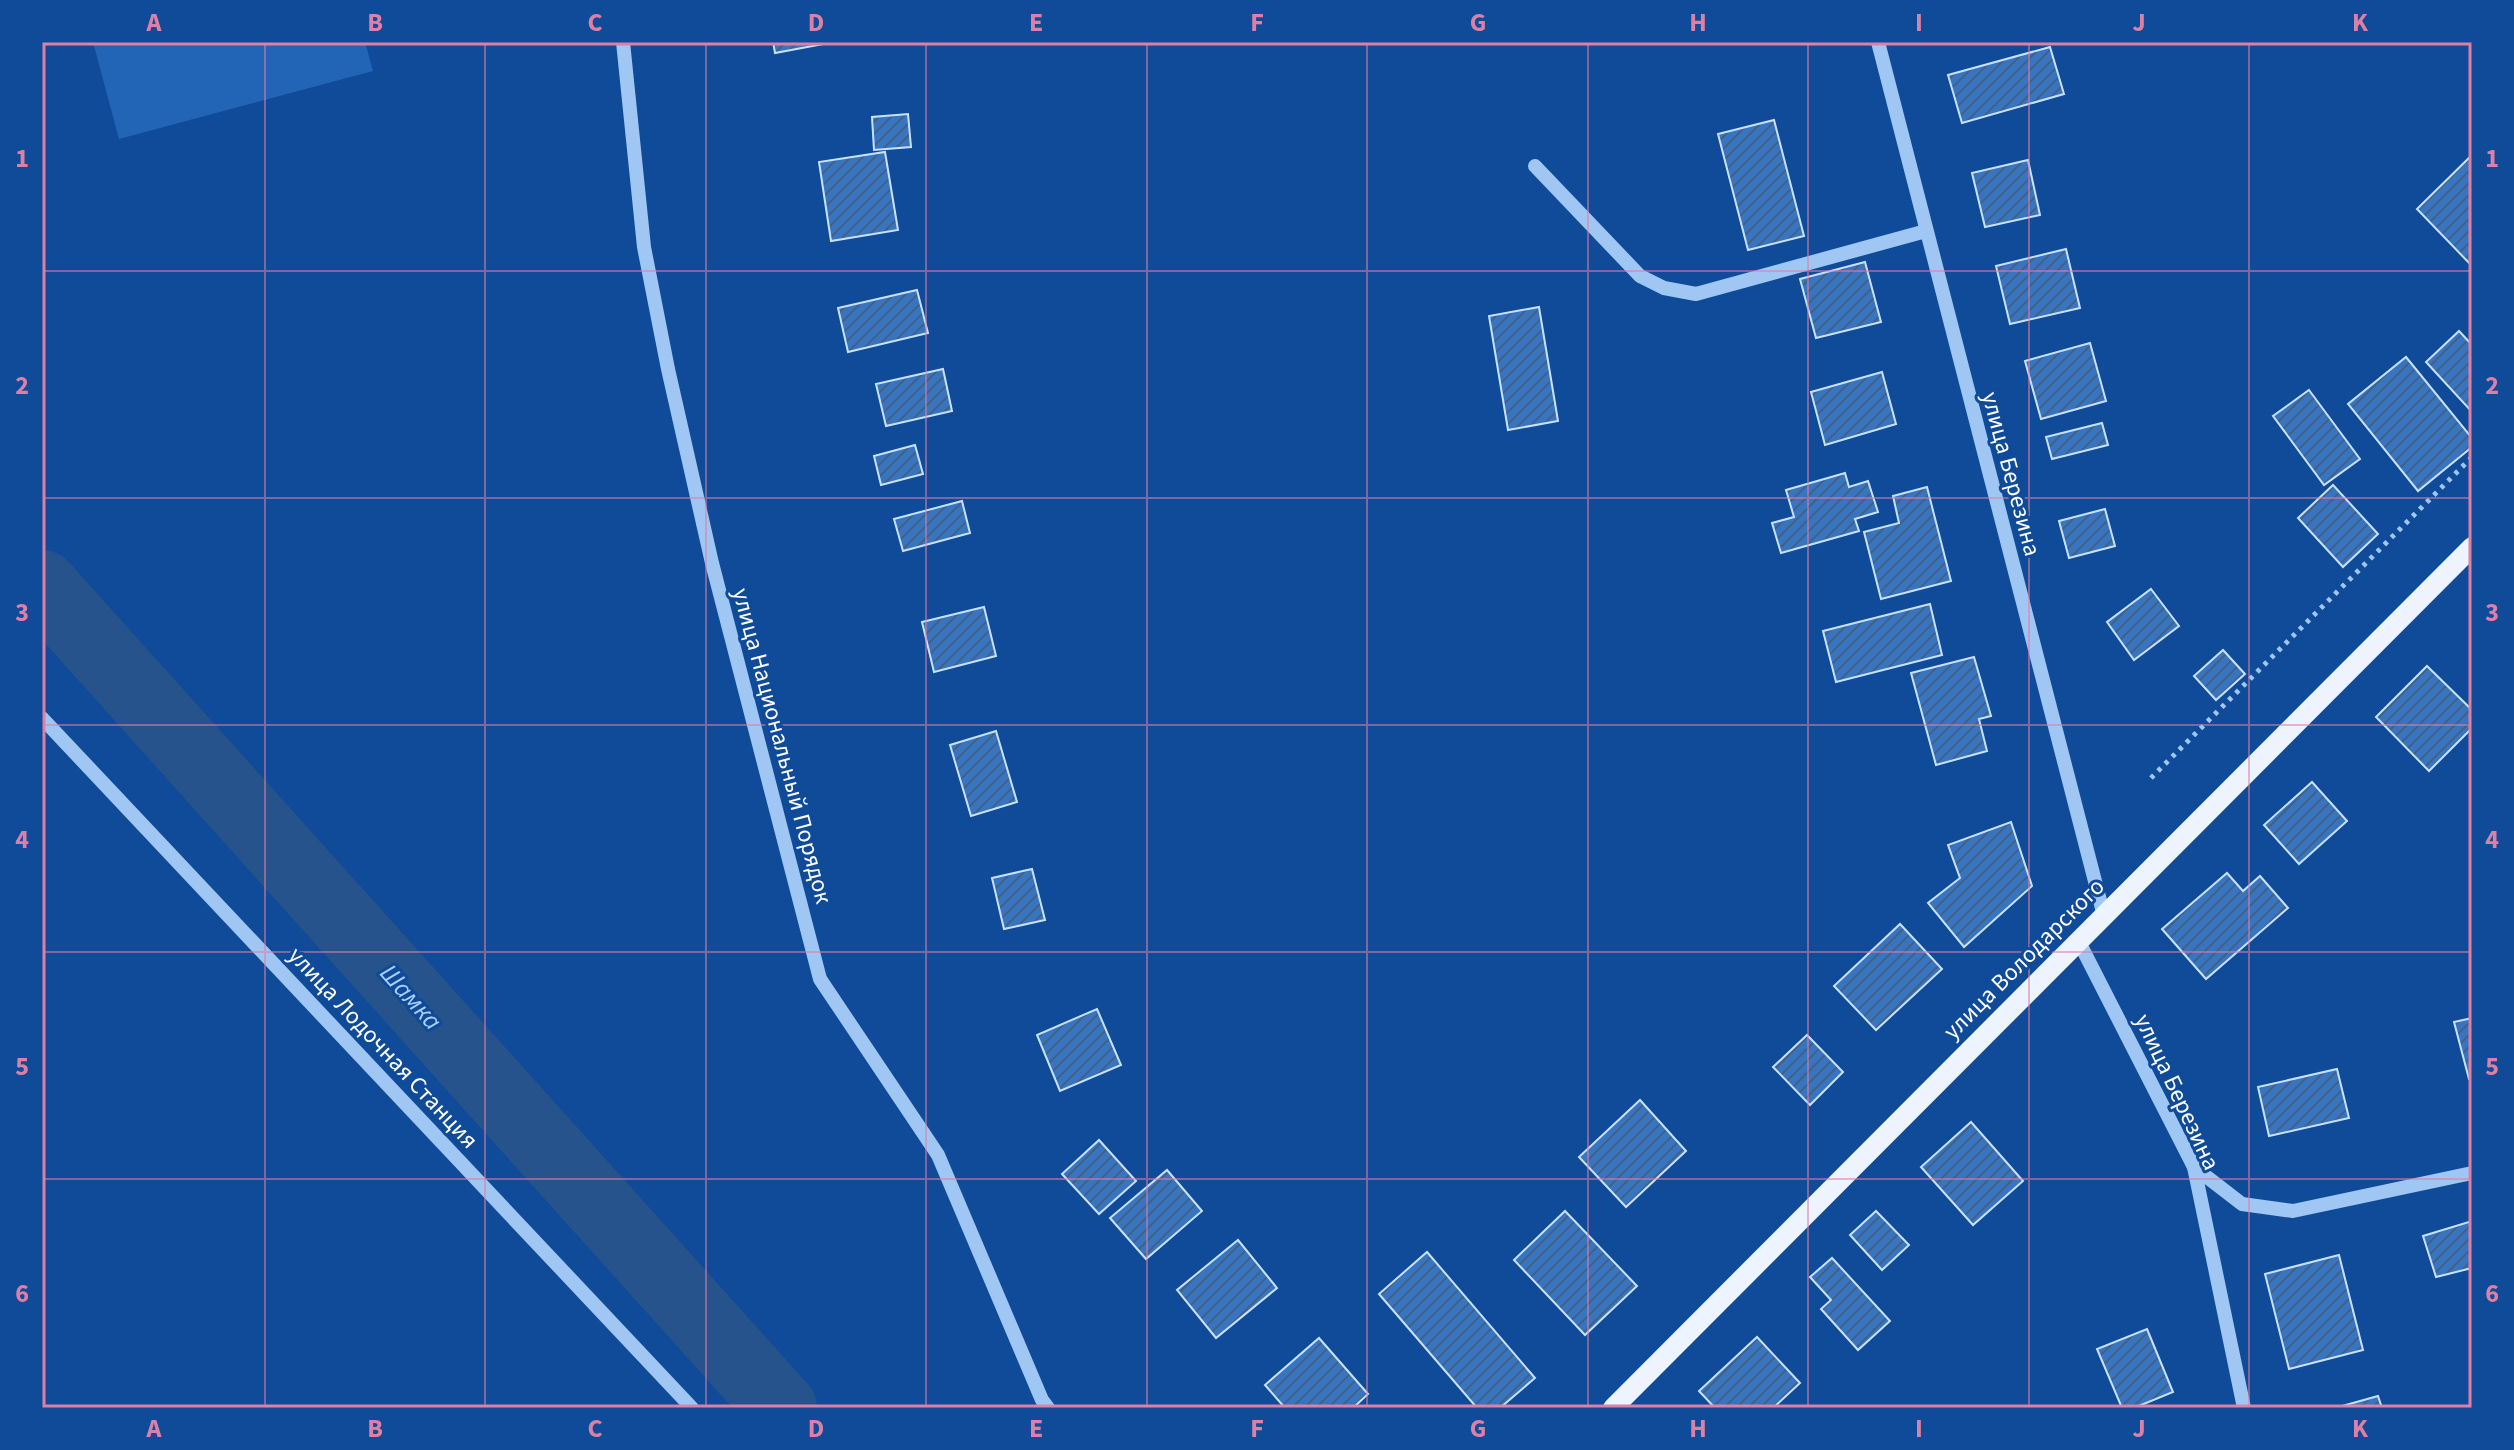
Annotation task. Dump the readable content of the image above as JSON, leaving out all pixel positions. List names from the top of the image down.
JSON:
{
  "streets": {
    "main road": ["улица Володарского"],
    "street": ["улица Березина", "улица Национальный Порядок", "улица Лодочная Станция"]
  },
  "crossings": [
    ["улица Березина", "улица Володарского"]
  ],
  "water": ["Шамка"],
  "grid": {
    "columns": [
      "A",
      "B",
      "C",
      "D",
      "E",
      "F",
      "G",
      "H",
      "I",
      "J",
      "K"
    ],
    "rows": [
      "1",
      "2",
      "3",
      "4",
      "5",
      "6"
    ]
  }
}
